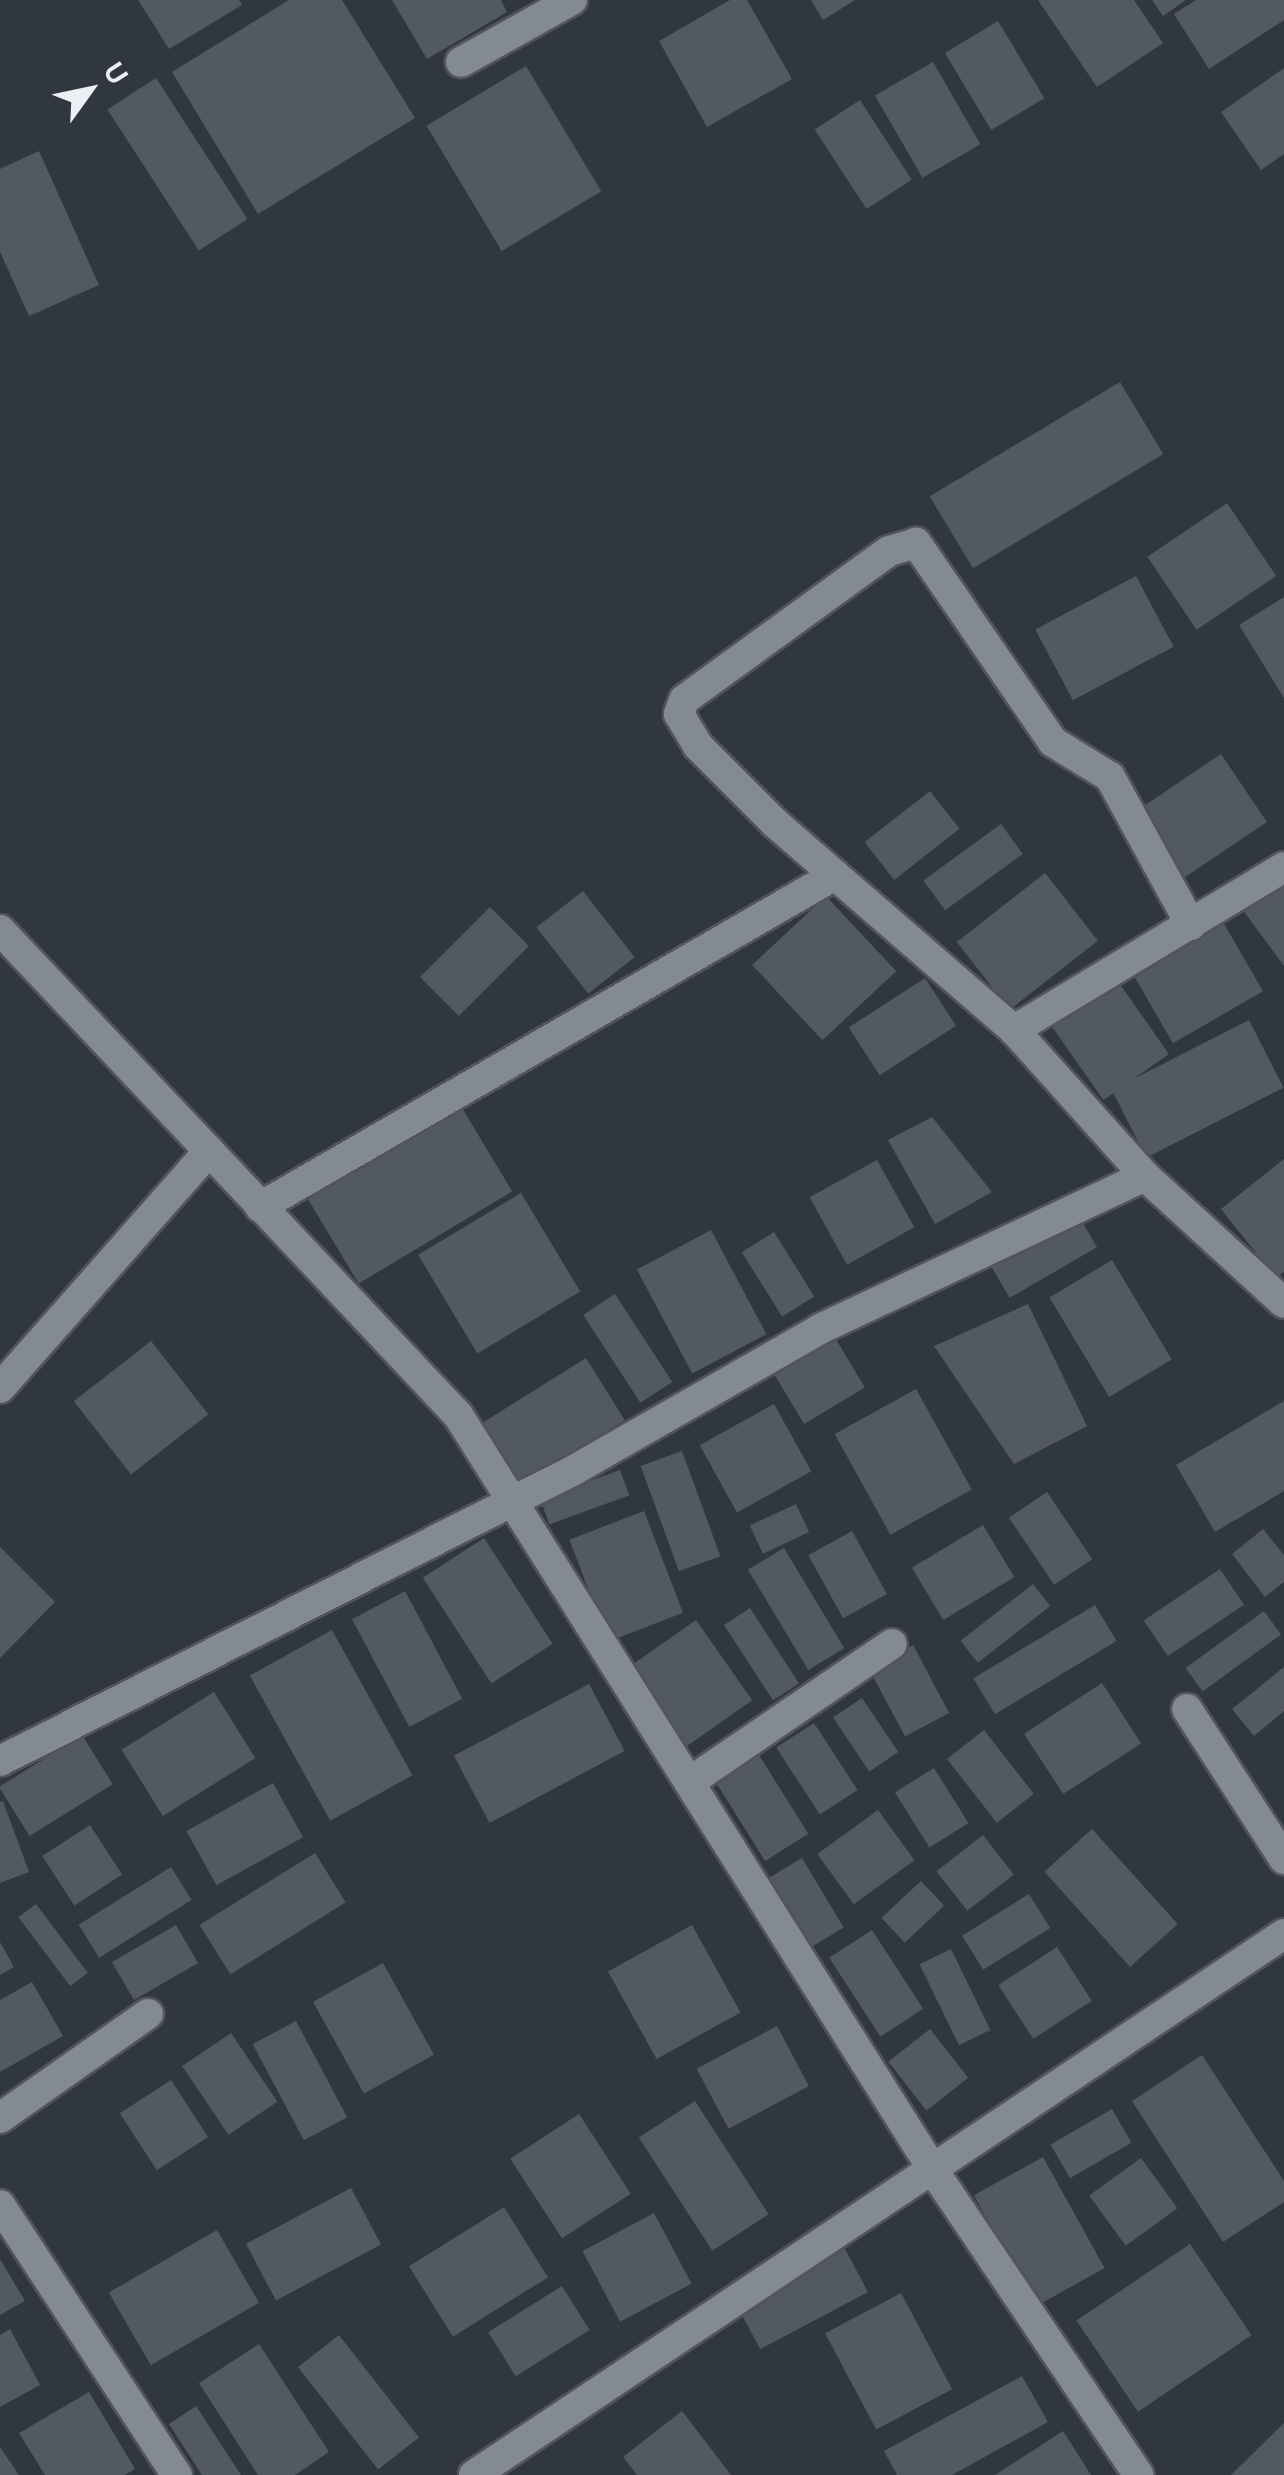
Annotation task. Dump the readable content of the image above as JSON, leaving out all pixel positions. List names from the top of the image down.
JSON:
{
  "north": "top right"
}
